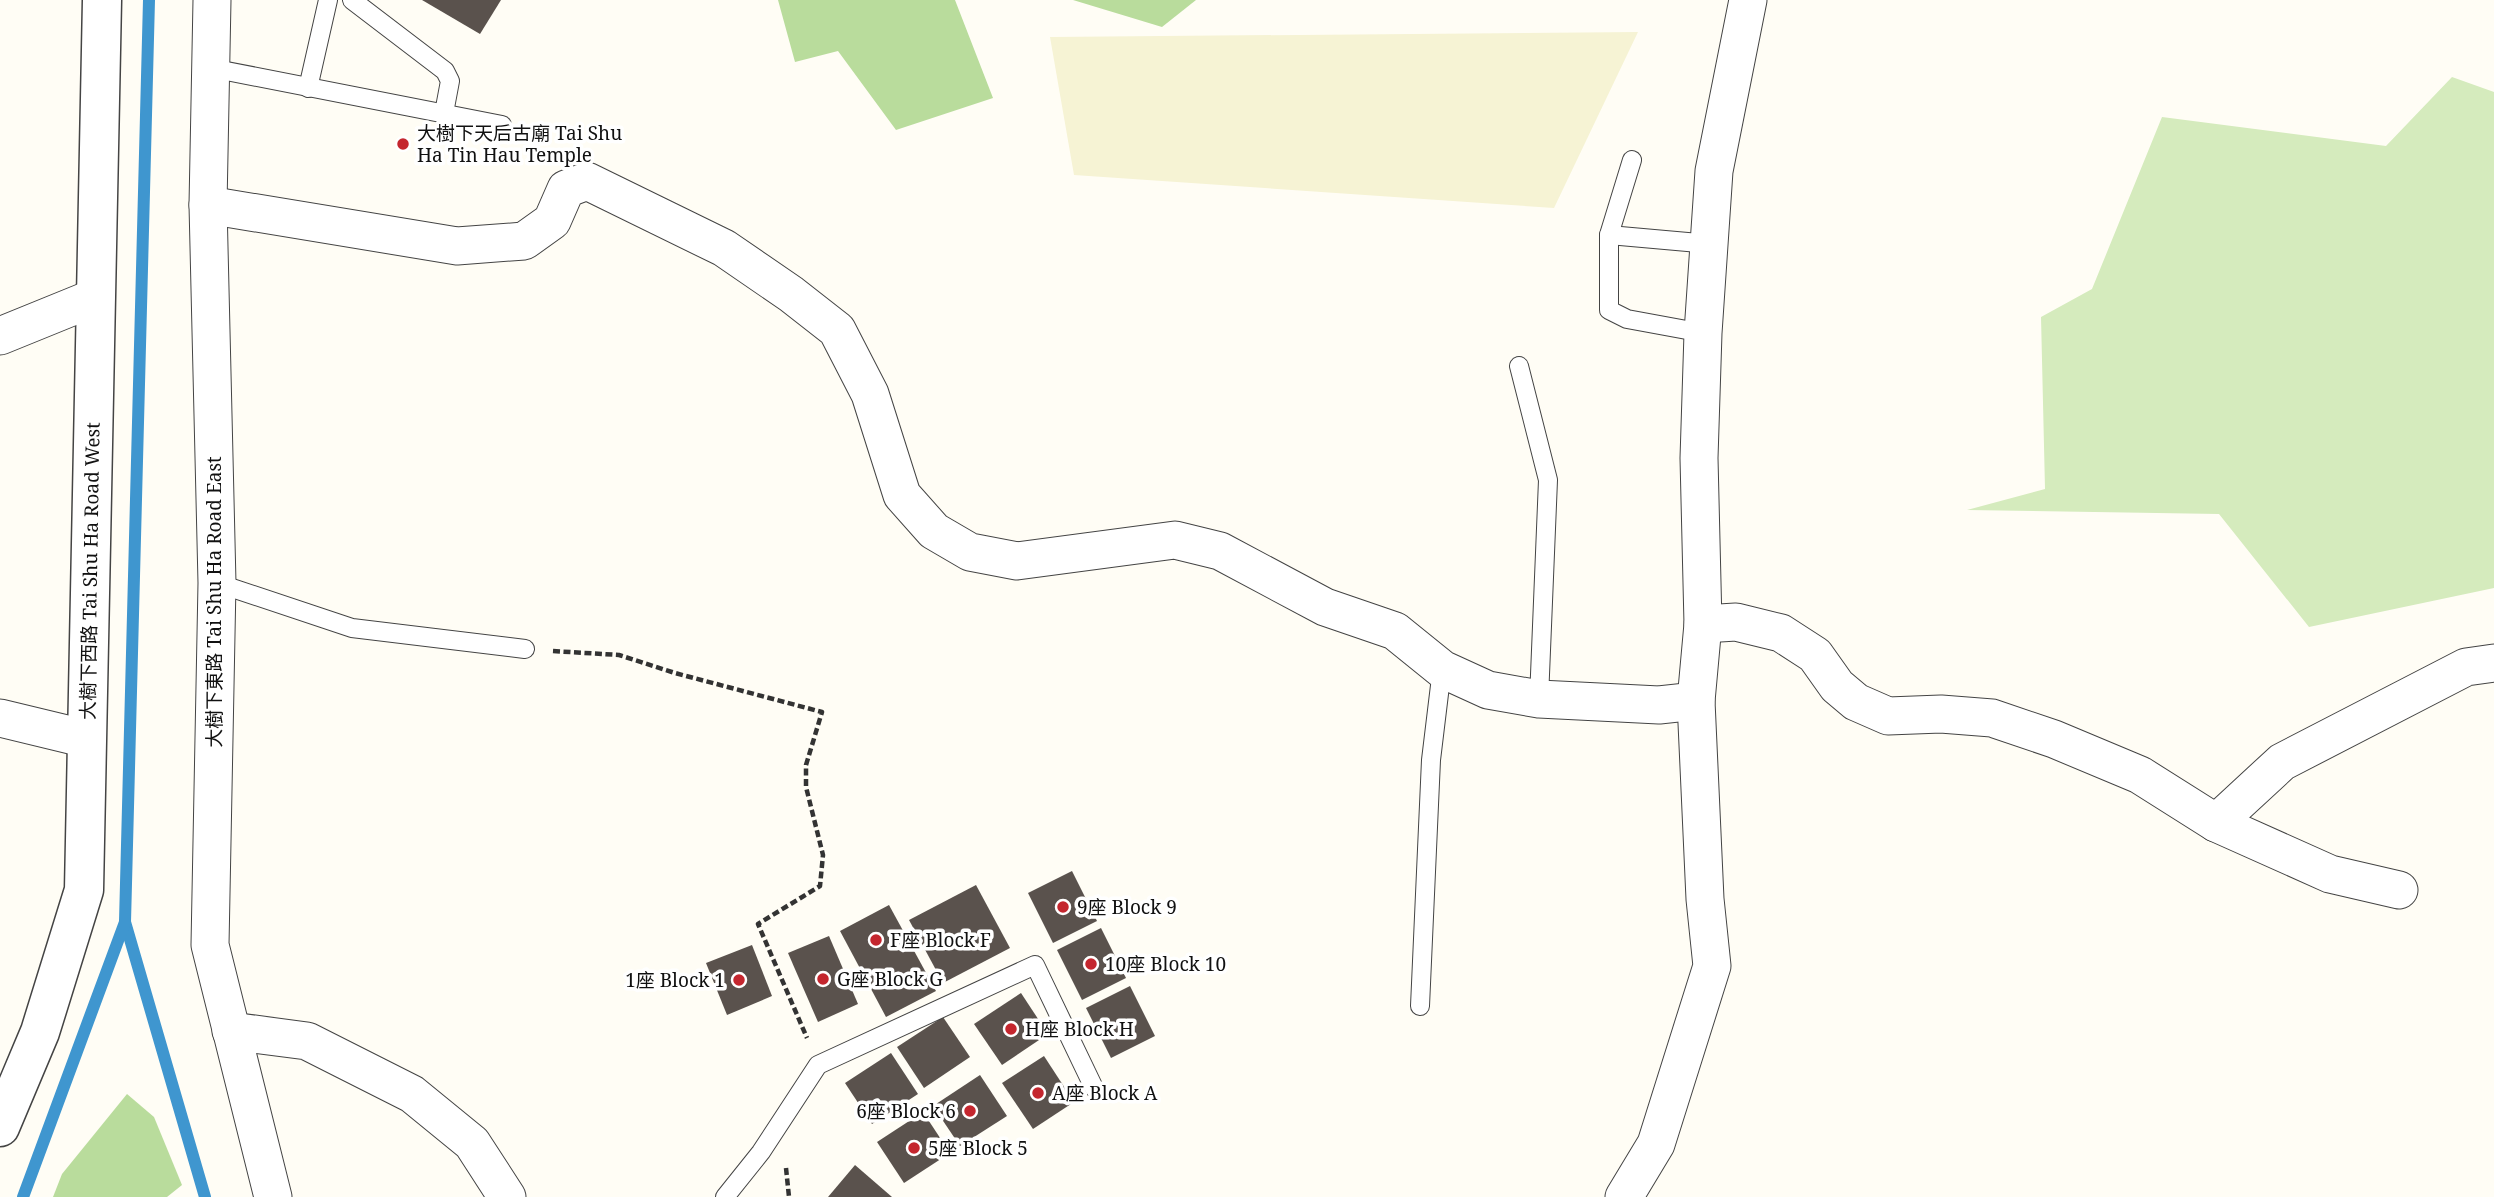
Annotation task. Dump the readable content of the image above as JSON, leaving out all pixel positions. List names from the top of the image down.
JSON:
{
  "streets": {
    "street": ["大樹下西路 Tai Shu Ha Road West", "大樹下東路 Tai Shu Ha Road East"]
  },
  "places": [
    "大樹下天后古廟 Tai Shu Ha Tin Hau Temple",
    "9座 Block 9",
    "F座 Block F",
    "10座 Block 10",
    "G座 Block G",
    "1座 Block 1",
    "H座 Block H",
    "A座 Block A",
    "6座 Block 6",
    "5座 Block 5"
  ]
}
